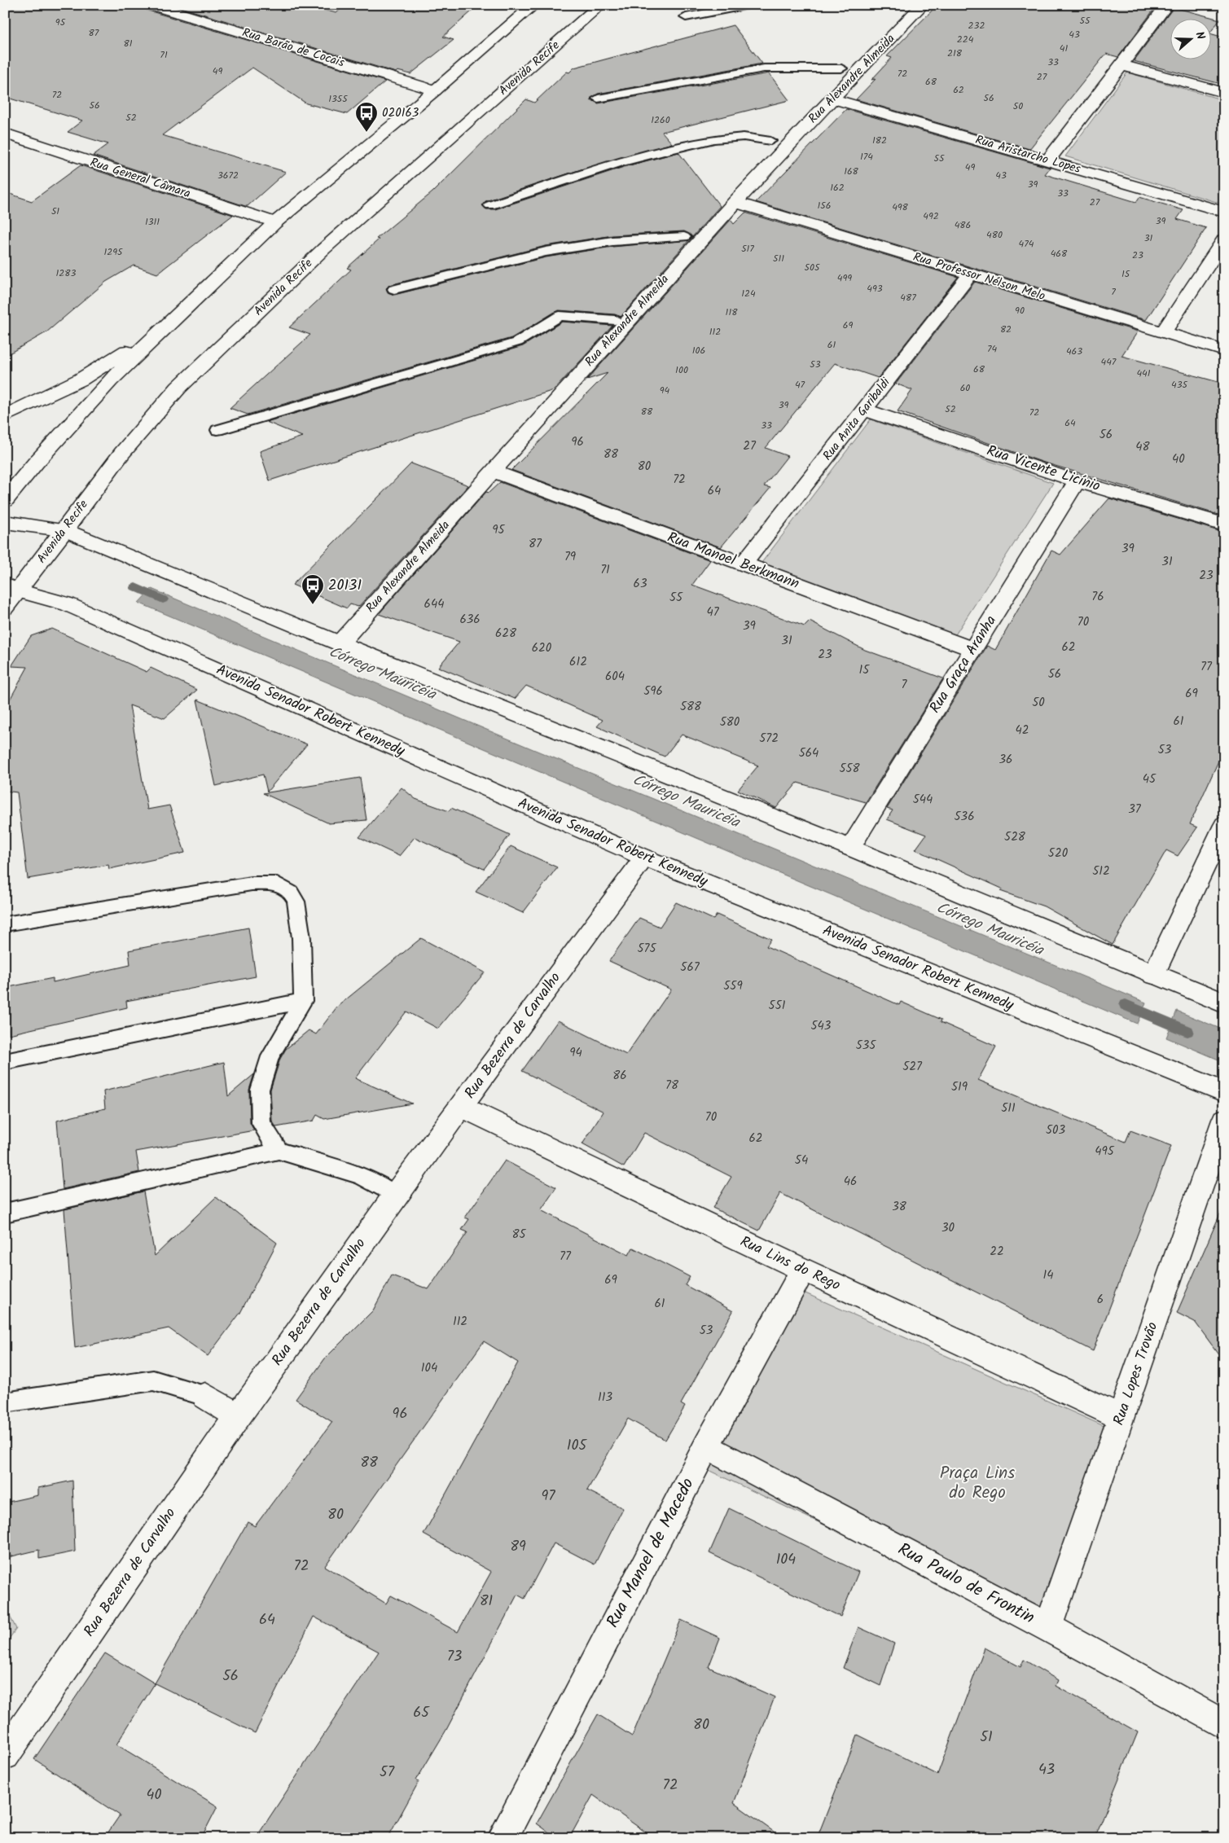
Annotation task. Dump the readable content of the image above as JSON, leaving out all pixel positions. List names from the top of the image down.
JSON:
{
  "streets": {
    "street": [
      "Rua Barão de Cocais",
      "Avenida Recife",
      "Rua Alexandre Almeida",
      "Rua Aristarcho Lopes",
      "Rua General Câmara",
      "Rua Professor Nélson Melo",
      "Rua Anita Garibaldi",
      "Rua Vicente Licínio",
      "Rua Manoel Berkmann",
      "Rua Graça Aranha",
      "Avenida Senador Robert Kennedy",
      "Rua Bezerra de Carvalho",
      "Rua Lins do Rego",
      "Rua Lopes Trovão",
      "Rua Manoel de Macedo",
      "Rua Paulo de Frontin"
    ]
  },
  "crossings": [
    ["Avenida Recife", "Avenida Senador Robert Kennedy"],
    ["Rua Alexandre Almeida", "Rua Aristarcho Lopes"],
    ["Rua Alexandre Almeida", "Rua Professor Nélson Melo"],
    ["Rua Alexandre Almeida", "Rua Manoel Berkmann"],
    ["Rua Professor Nélson Melo", "Rua Anita Garibaldi"],
    ["Rua Anita Garibaldi", "Rua Vicente Licínio"],
    ["Rua Anita Garibaldi", "Rua Manoel Berkmann"],
    ["Rua Vicente Licínio", "Rua Graça Aranha"],
    ["Rua Manoel Berkmann", "Rua Graça Aranha"],
    ["Avenida Senador Robert Kennedy", "Rua Bezerra de Carvalho"],
    ["Rua Bezerra de Carvalho", "Rua Lins do Rego"],
    ["Rua Lins do Rego", "Rua Lopes Trovão"],
    ["Rua Lins do Rego", "Rua Manoel de Macedo"],
    ["Rua Lopes Trovão", "Rua Paulo de Frontin"],
    ["Rua Manoel de Macedo", "Rua Paulo de Frontin"]
  ],
  "water": ["Córrego Mauricéia"],
  "parks": ["Praça Lins do Rego"],
  "places": {
    "bus stop": ["020163", "20131"]
  },
  "house_numbers": [
    "55",
    "95",
    "232",
    "87",
    "43",
    "224",
    "81",
    "41",
    "218",
    "71",
    "33",
    "49",
    "72",
    "27",
    "68",
    "62",
    "72",
    "56",
    "1355",
    "56",
    "50",
    "52",
    "1260",
    "182",
    "174",
    "55",
    "49",
    "168",
    "3672",
    "43",
    "39",
    "162",
    "33",
    "27",
    "156",
    "498",
    "51",
    "492",
    "39",
    "1311",
    "486",
    "480",
    "31",
    "474",
    "517",
    "1295",
    "468",
    "23",
    "511",
    "505",
    "1283",
    "15",
    "499",
    "493",
    "7",
    "124",
    "487",
    "90",
    "118",
    "69",
    "82",
    "112",
    "61",
    "74",
    "106",
    "463",
    "447",
    "53",
    "68",
    "100",
    "441",
    "47",
    "435",
    "60",
    "94",
    "39",
    "52",
    "88",
    "72",
    "64",
    "33",
    "56",
    "96",
    "27",
    "48",
    "88",
    "40",
    "80",
    "72",
    "64",
    "95",
    "87",
    "39",
    "79",
    "31",
    "71",
    "23",
    "63",
    "76",
    "55",
    "644",
    "47",
    "636",
    "70",
    "39",
    "628",
    "31",
    "62",
    "620",
    "23",
    "612",
    "77",
    "15",
    "56",
    "604",
    "7",
    "596",
    "69",
    "50",
    "588",
    "61",
    "580",
    "42",
    "572",
    "53",
    "564",
    "36",
    "558",
    "45",
    "544",
    "37",
    "536",
    "528",
    "520",
    "512",
    "575",
    "567",
    "559",
    "551",
    "543",
    "535",
    "94",
    "527",
    "86",
    "78",
    "519",
    "511",
    "70",
    "503",
    "62",
    "495",
    "54",
    "46",
    "38",
    "30",
    "85",
    "22",
    "77",
    "14",
    "69",
    "6",
    "61",
    "112",
    "53",
    "104",
    "113",
    "96",
    "105",
    "88",
    "97",
    "80",
    "89",
    "104",
    "72",
    "81",
    "64",
    "73",
    "56",
    "65",
    "80",
    "51",
    "43",
    "57",
    "72",
    "40"
  ],
  "north": "right"
}
